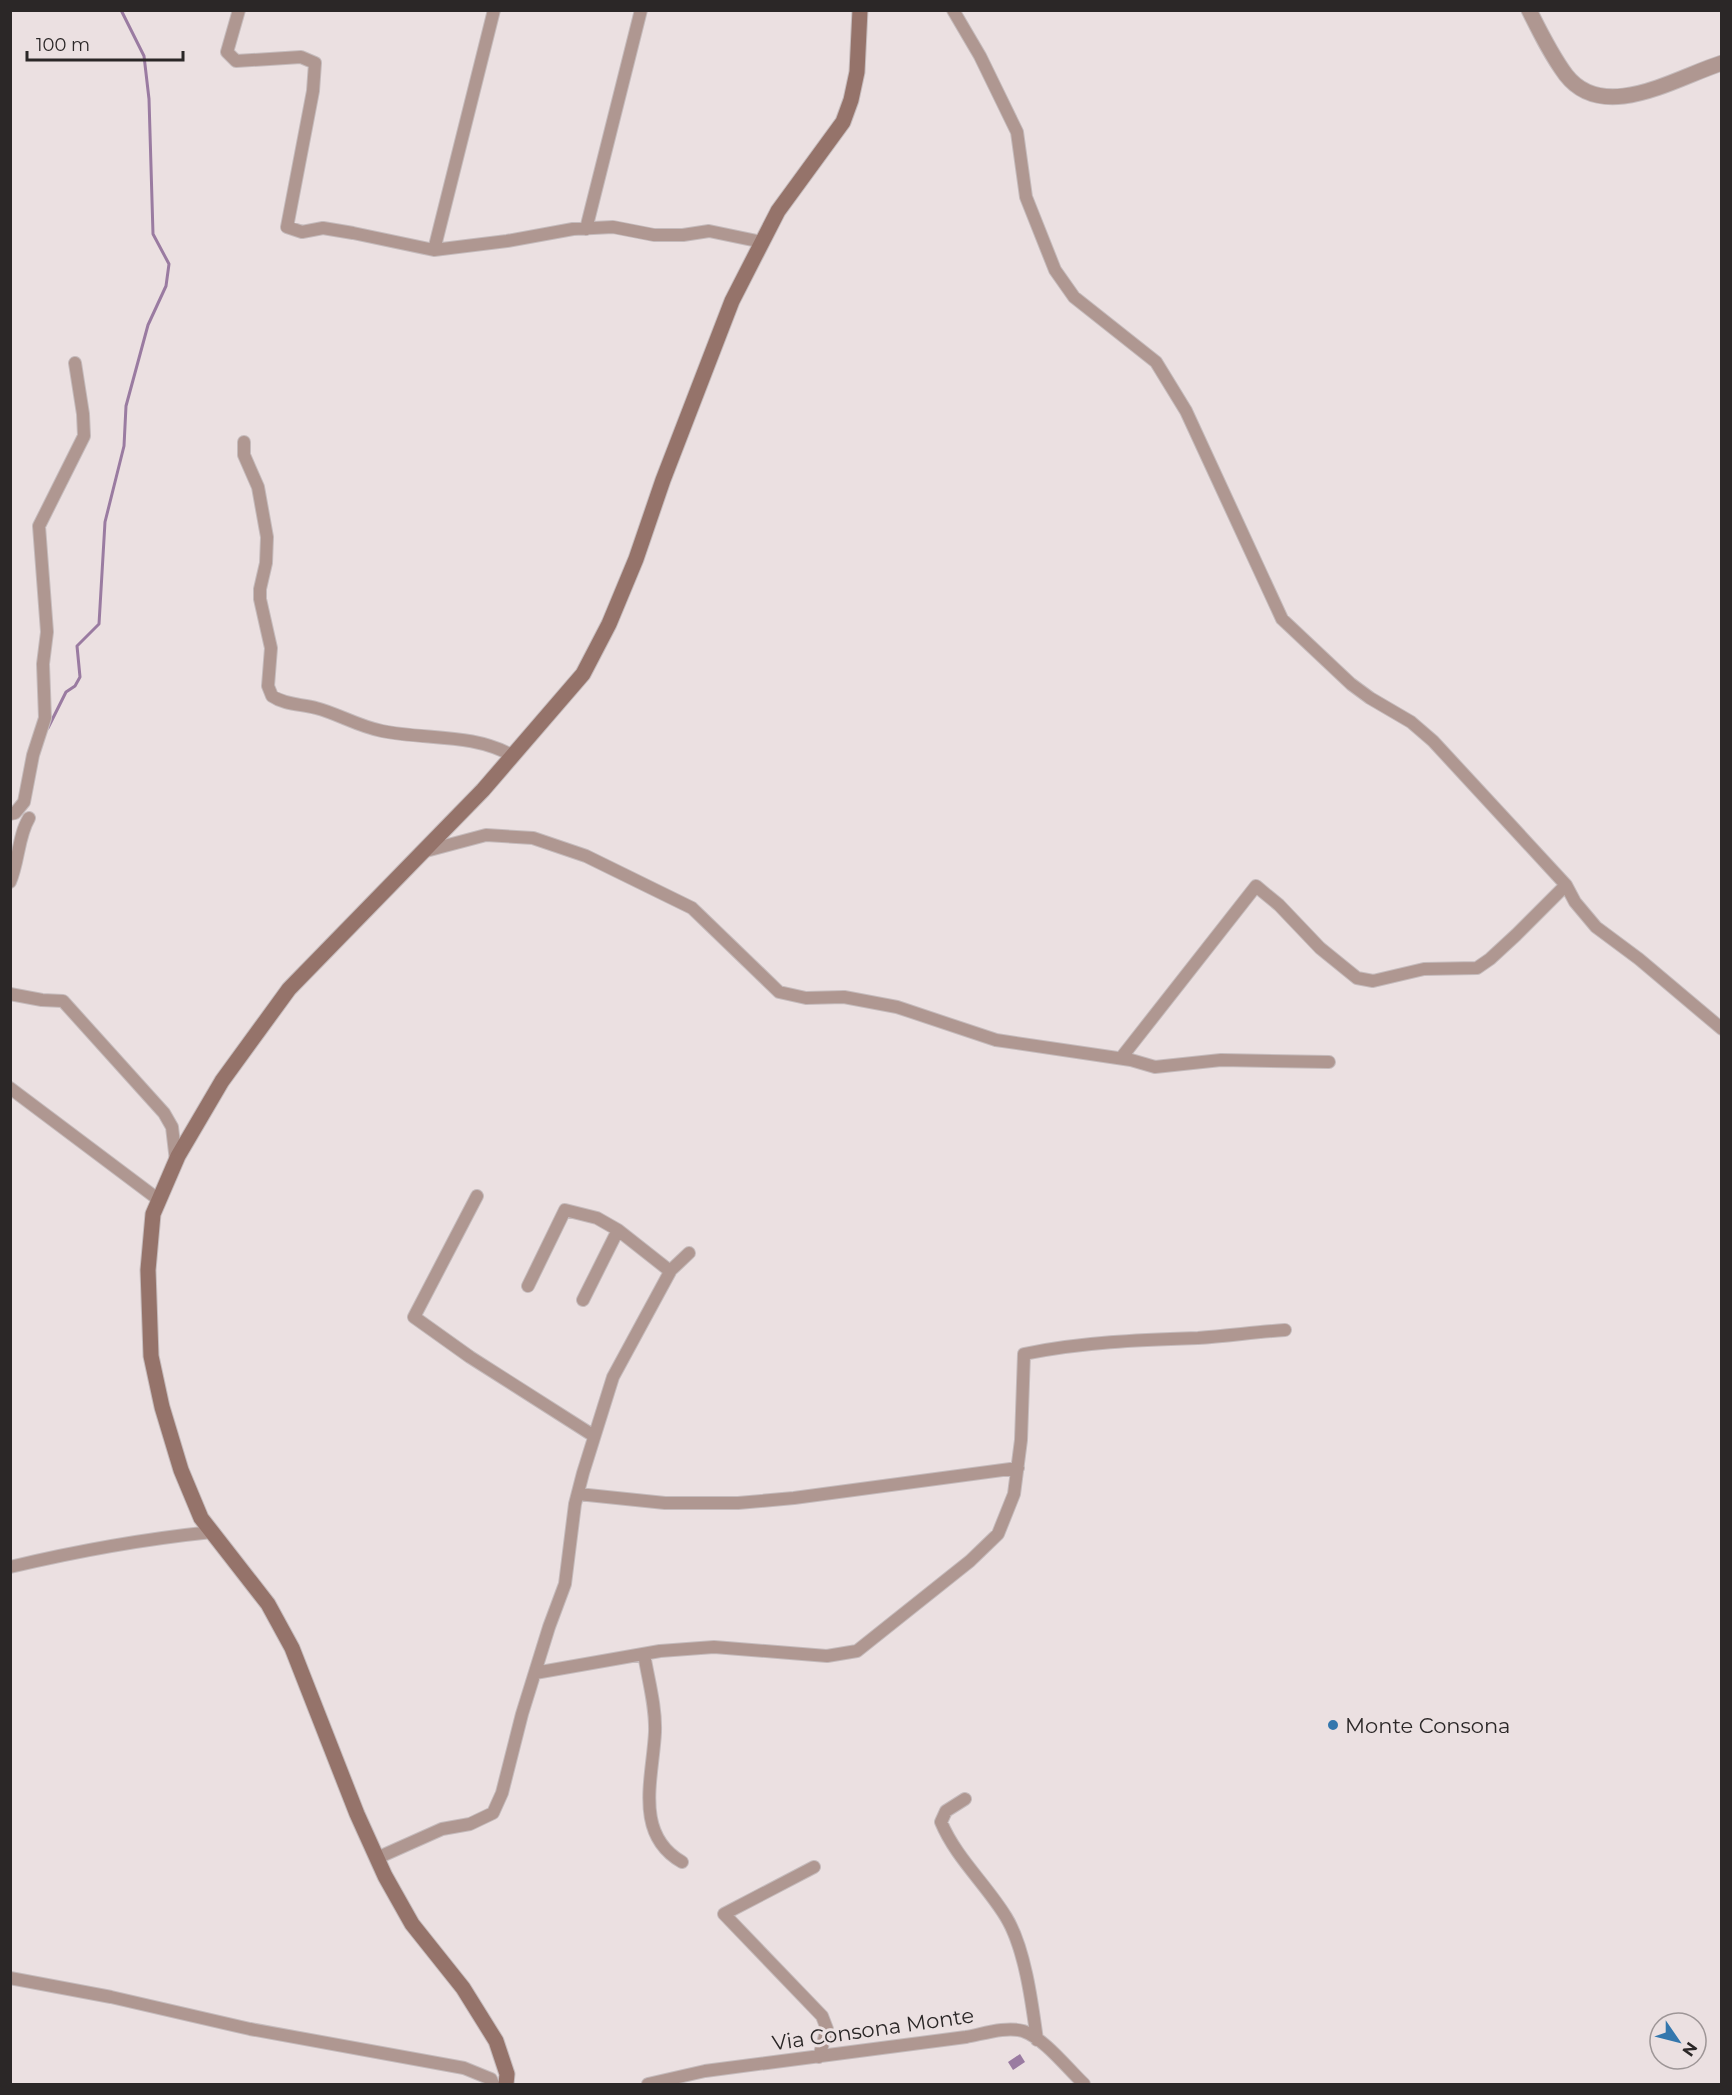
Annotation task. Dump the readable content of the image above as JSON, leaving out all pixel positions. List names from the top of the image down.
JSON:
{
  "streets": {
    "street": ["Via Consona Monte"]
  },
  "places": ["Monte Consona"],
  "scale_bar": "100 m",
  "north": "bottom right"
}
